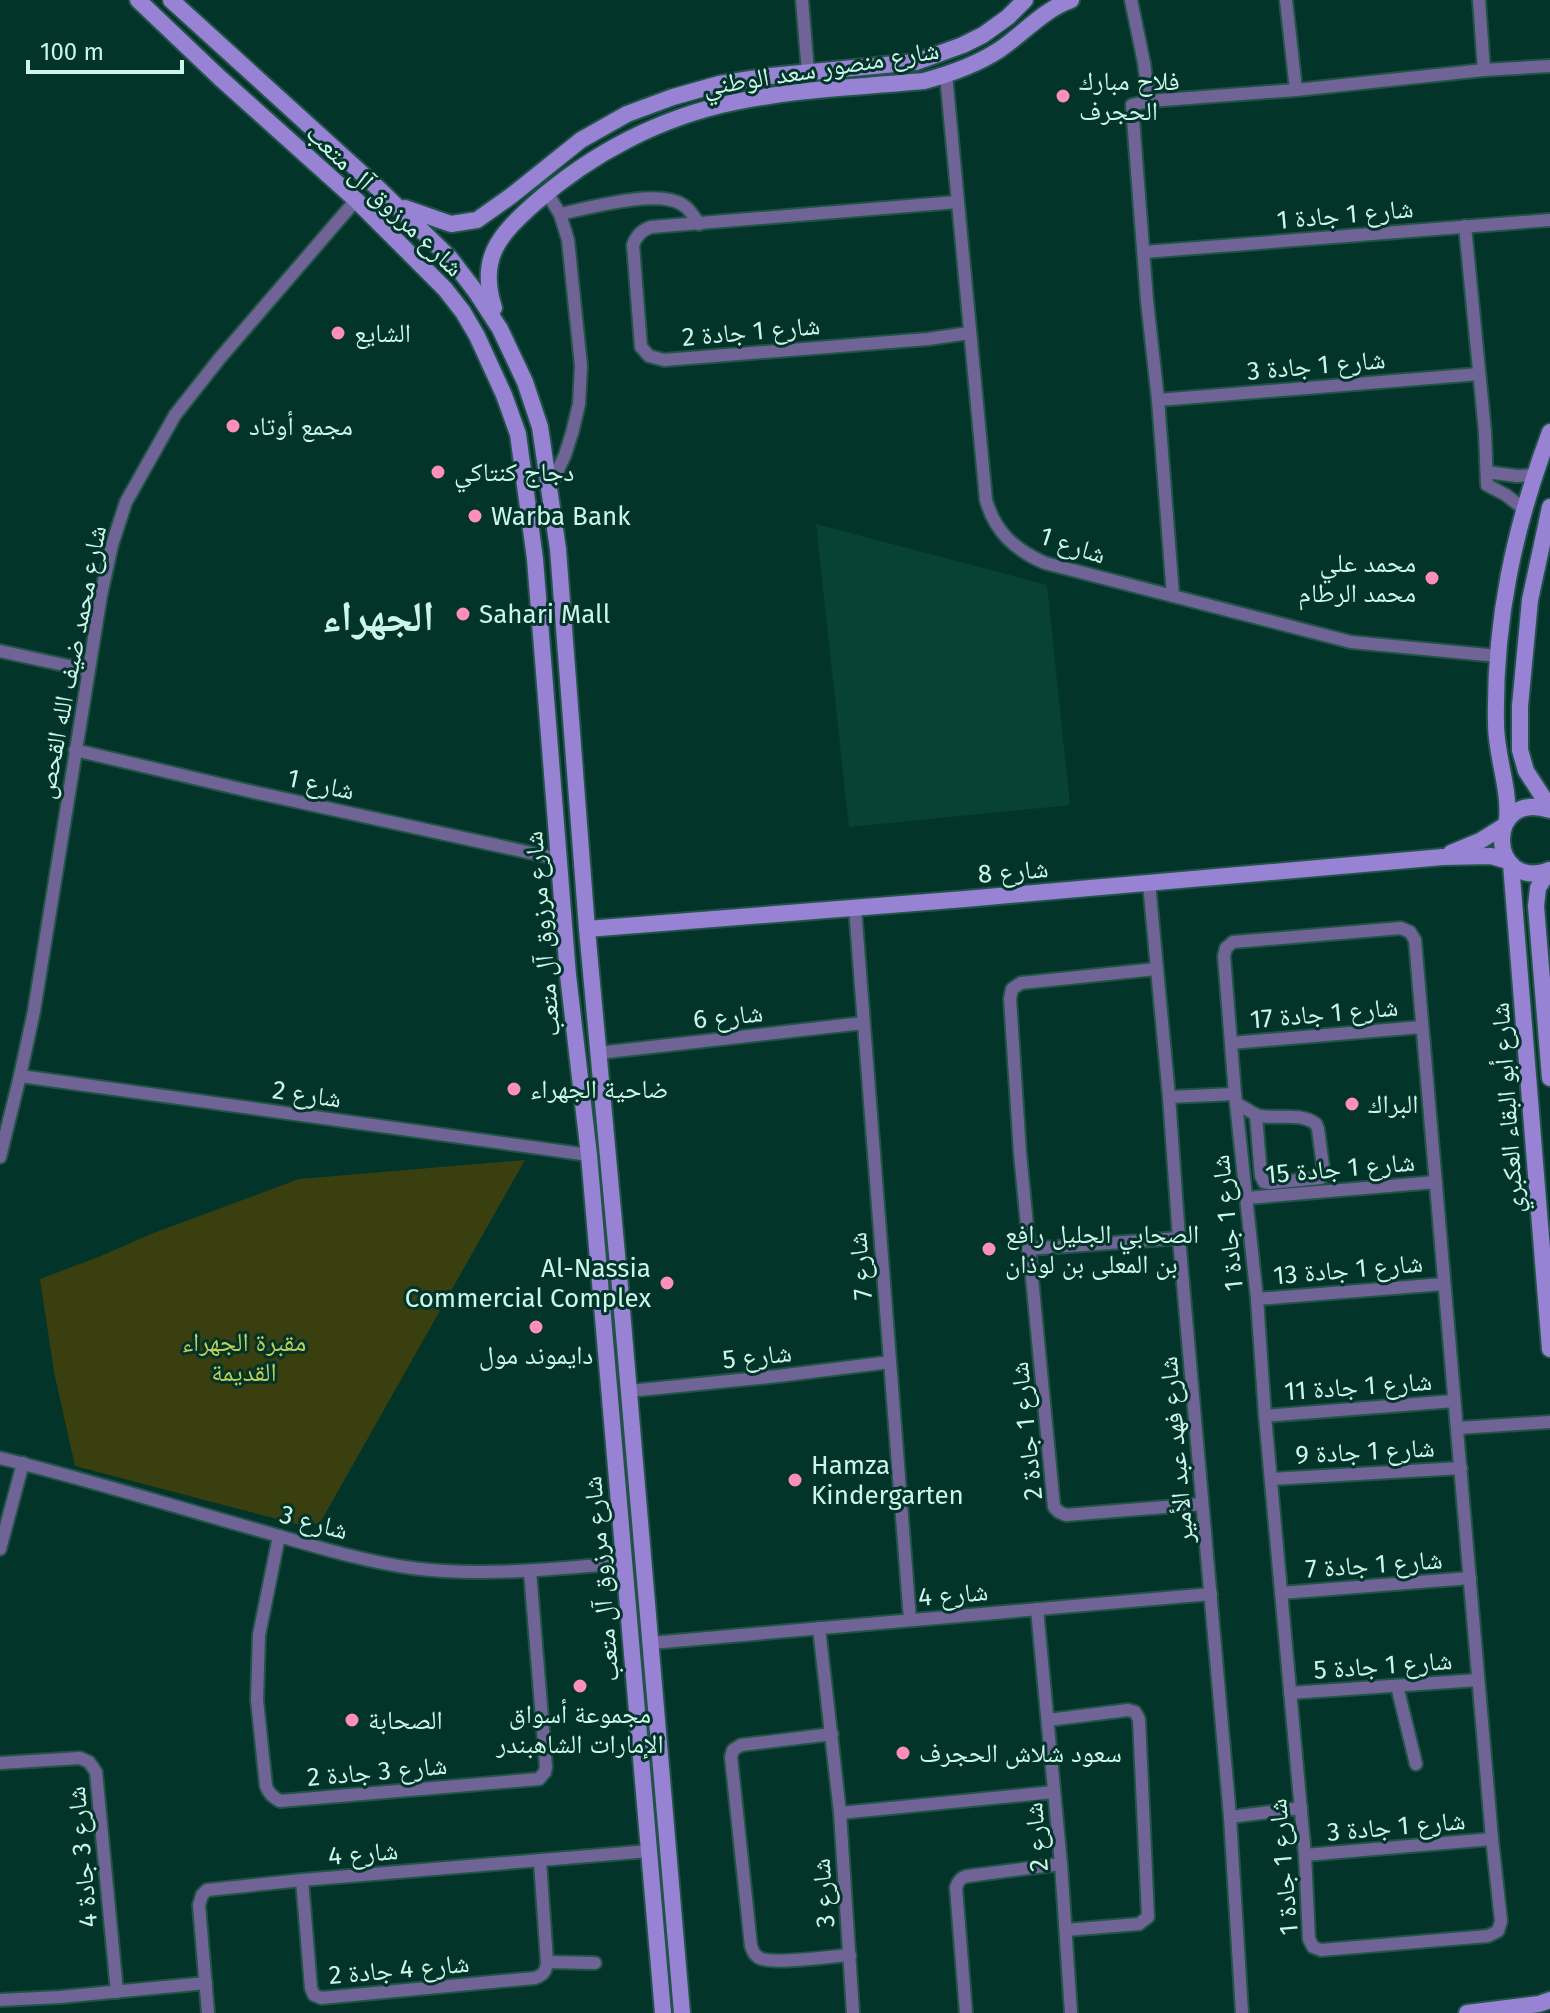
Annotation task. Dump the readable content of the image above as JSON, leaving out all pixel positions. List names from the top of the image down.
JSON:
{
  "streets": {
    "main road": [
      "شارع منصور سعد الوطني",
      "شارع مرزوق آل متعب",
      "شارع 8",
      "شارع أبو البقاء العكبري"
    ],
    "street": [
      "شارع 1 جادة 1",
      "شارع 1 جادة 2",
      "شارع 1 جادة 3",
      "شارع 1",
      "شارع محمد ضيف الله القحص",
      "شارع 1 جادة 17",
      "شارع 6",
      "شارع 2",
      "شارع 1 جادة 15",
      "شارع 7",
      "شارع 1 جادة 13",
      "شارع 5",
      "شارع 1 جادة 11",
      "شارع فهد عبد الأمير",
      "شارع 1 جادة 9",
      "شارع 3",
      "شارع 1 جادة 7",
      "شارع 4",
      "شارع 1 جادة 5",
      "شارع 3 جادة 2",
      "شارع 3 جادة 4",
      "شارع 4 جادة 2"
    ]
  },
  "crossings": [
    ["شارع منصور سعد الوطني", "شارع مرزوق آل متعب"],
    ["شارع منصور سعد الوطني", "شارع 1"],
    ["شارع مرزوق آل متعب", "شارع 1"],
    ["شارع مرزوق آل متعب", "شارع محمد ضيف الله القحص"],
    ["شارع مرزوق آل متعب", "شارع 8"],
    ["شارع مرزوق آل متعب", "شارع 6"],
    ["شارع مرزوق آل متعب", "شارع 2"],
    ["شارع مرزوق آل متعب", "شارع 5"],
    ["شارع مرزوق آل متعب", "شارع 3"],
    ["شارع مرزوق آل متعب", "شارع 4"],
    ["شارع 1 جادة 1", "شارع 1 جادة 3"],
    ["شارع 1 جادة 1", "شارع 1 جادة 17"],
    ["شارع 1 جادة 1", "شارع 1 جادة 15"],
    ["شارع 1 جادة 1", "شارع 1 جادة 13"],
    ["شارع 1 جادة 1", "شارع 1 جادة 11"],
    ["شارع 1 جادة 1", "شارع 1 جادة 9"],
    ["شارع 1 جادة 1", "شارع 1 جادة 7"],
    ["شارع 1 جادة 1", "شارع 1 جادة 5"],
    ["شارع 1 جادة 2", "شارع 1"],
    ["شارع 1 جادة 2", "شارع فهد عبد الأمير"],
    ["شارع 1", "شارع محمد ضيف الله القحص"],
    ["شارع محمد ضيف الله القحص", "شارع 2"],
    ["شارع 8", "شارع أبو البقاء العكبري"],
    ["شارع 8", "شارع 7"],
    ["شارع 8", "شارع فهد عبد الأمير"],
    ["شارع 6", "شارع 7"],
    ["شارع 2", "شارع 4"],
    ["شارع 7", "شارع 5"],
    ["شارع 7", "شارع 4"],
    ["شارع فهد عبد الأمير", "شارع 4"],
    ["شارع 3", "شارع 4"],
    ["شارع 3", "شارع 3 جادة 2"],
    ["شارع 4", "شارع 4 جادة 2"]
  ],
  "districts": ["الجهراء"],
  "parks": ["مقبرة الجهراء القديمة"],
  "places": [
    "فلاح مبارك الحجرف",
    "الشايع",
    "مجمع أوتاد",
    "دجاج كنتاكي",
    "Warba Bank",
    "محمد علي محمد الرطام",
    "Sahari Mall",
    "ضاحية الجهراء",
    "البراك",
    "الصحابي الجليل رافع بن المعلى بن لوذان",
    "Al-Nassia Commercial Complex",
    "دايموند مول",
    "Hamza Kindergarten",
    "مجموعة أسواق الإمارات الشاهبندر",
    "الصحابة",
    "سعود شلاش الحجرف"
  ],
  "scale_bar": "100 m"
}
